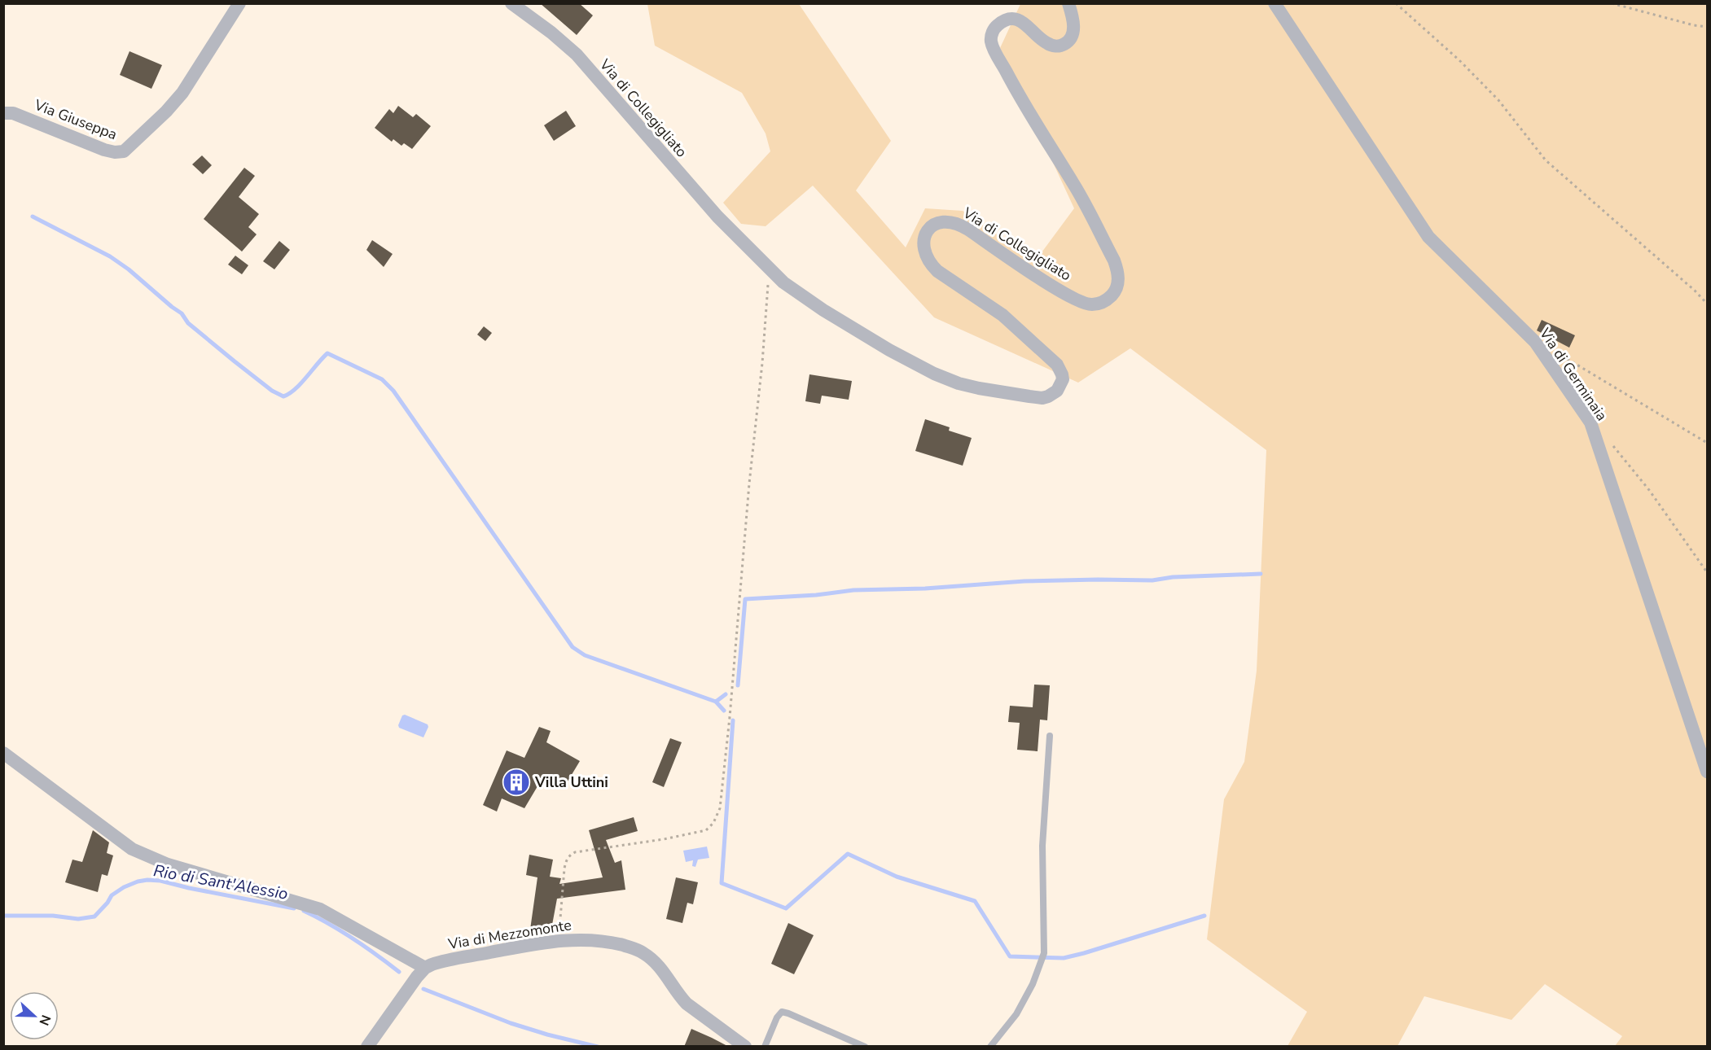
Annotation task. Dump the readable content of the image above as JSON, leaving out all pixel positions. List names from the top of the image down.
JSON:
{
  "streets": {
    "street": [
      "Via di Collegigliato",
      "Via Giuseppa",
      "Via di Germinaia",
      "Via di Mezzomonte"
    ]
  },
  "water": ["Rio di Sant'Alessio"],
  "places": {
    "building": ["Villa Uttini"]
  },
  "north": "right"
}
